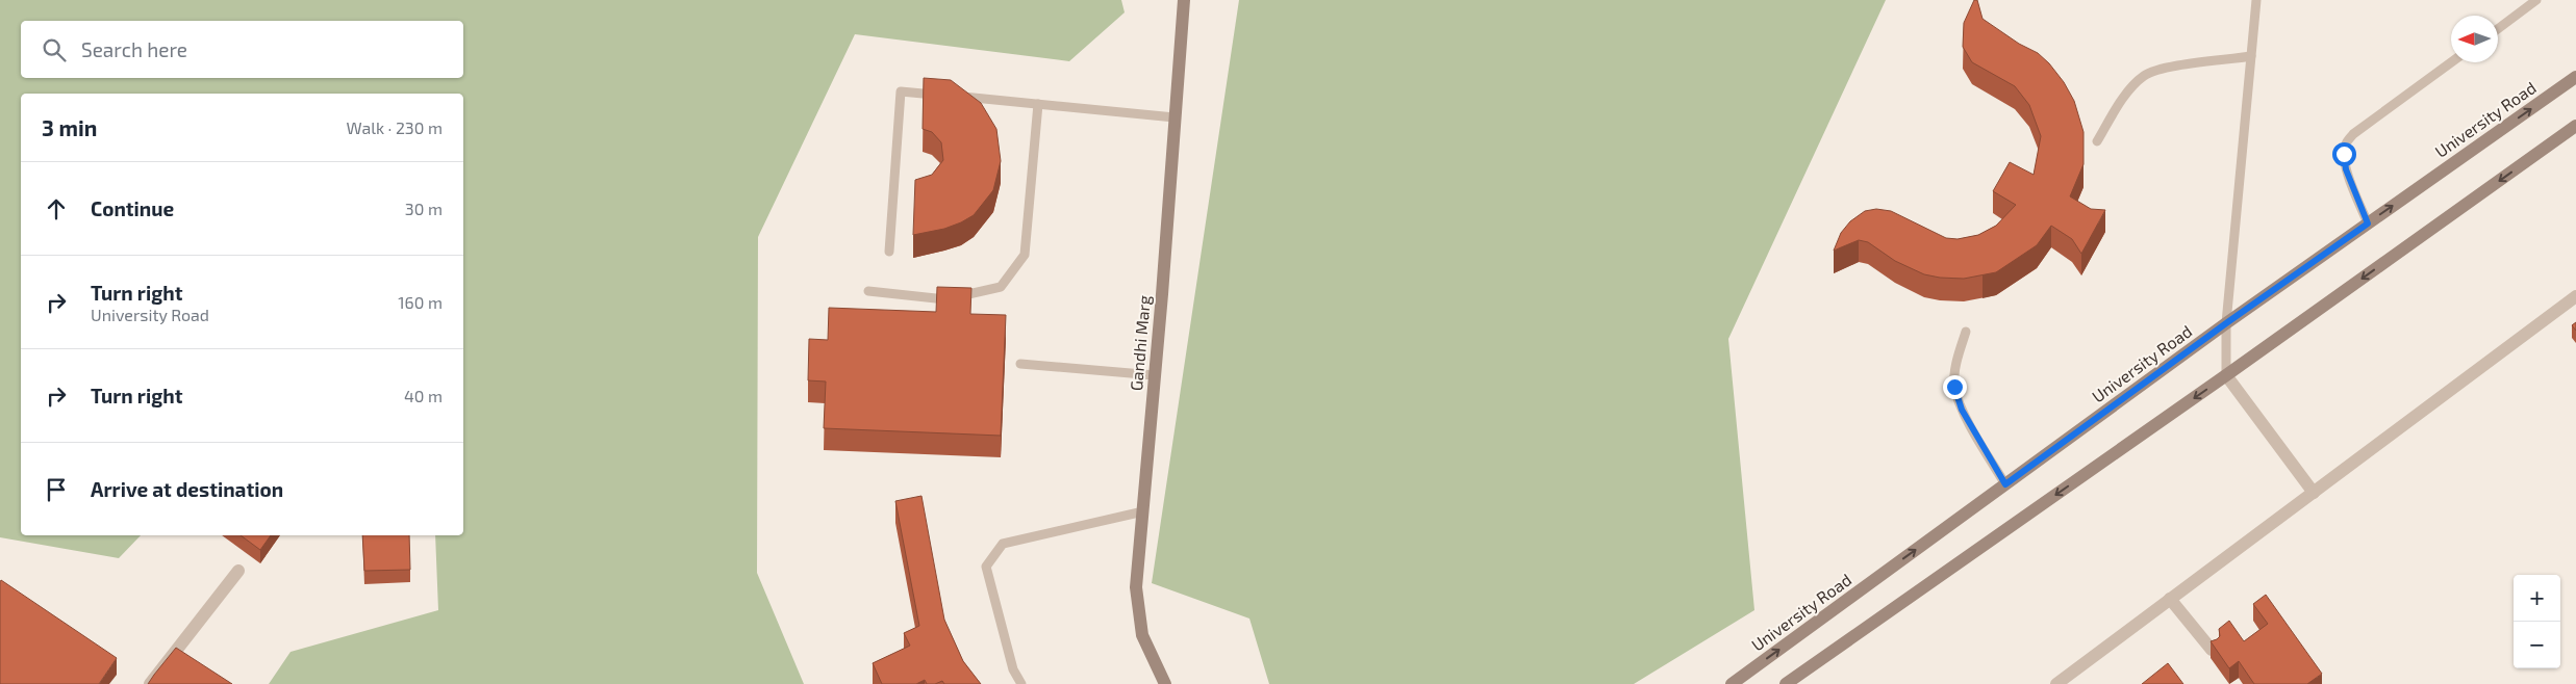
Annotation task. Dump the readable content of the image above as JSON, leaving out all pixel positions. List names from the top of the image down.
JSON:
{
  "streets": {
    "main road": ["University Road", "Gandhi Marg"]
  },
  "north": "left",
  "page": {
    "search": "Search here",
    "heading": ["3 min", "Walk · 230 m"],
    "list": [
      ["Continue", "30 m"],
      ["Turn right", "University Road", "160 m"],
      ["Turn right", "40 m"],
      "Arrive at destination"
    ],
    "map_buttons": ["+", "−"]
  }
}
